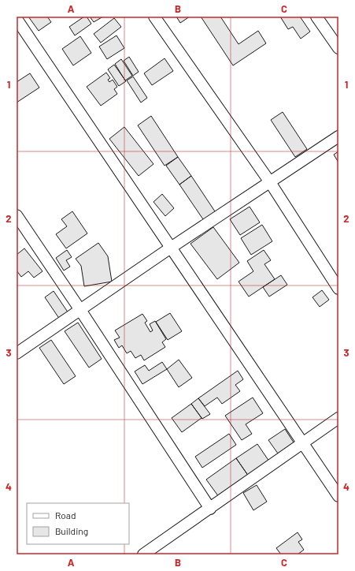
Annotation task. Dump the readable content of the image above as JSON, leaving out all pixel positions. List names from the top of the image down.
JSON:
{
  "legend": ["Road", "Building"],
  "grid": {
    "columns": ["A", "B", "C"],
    "rows": [
      "1",
      "2",
      "3",
      "4"
    ]
  }
}
